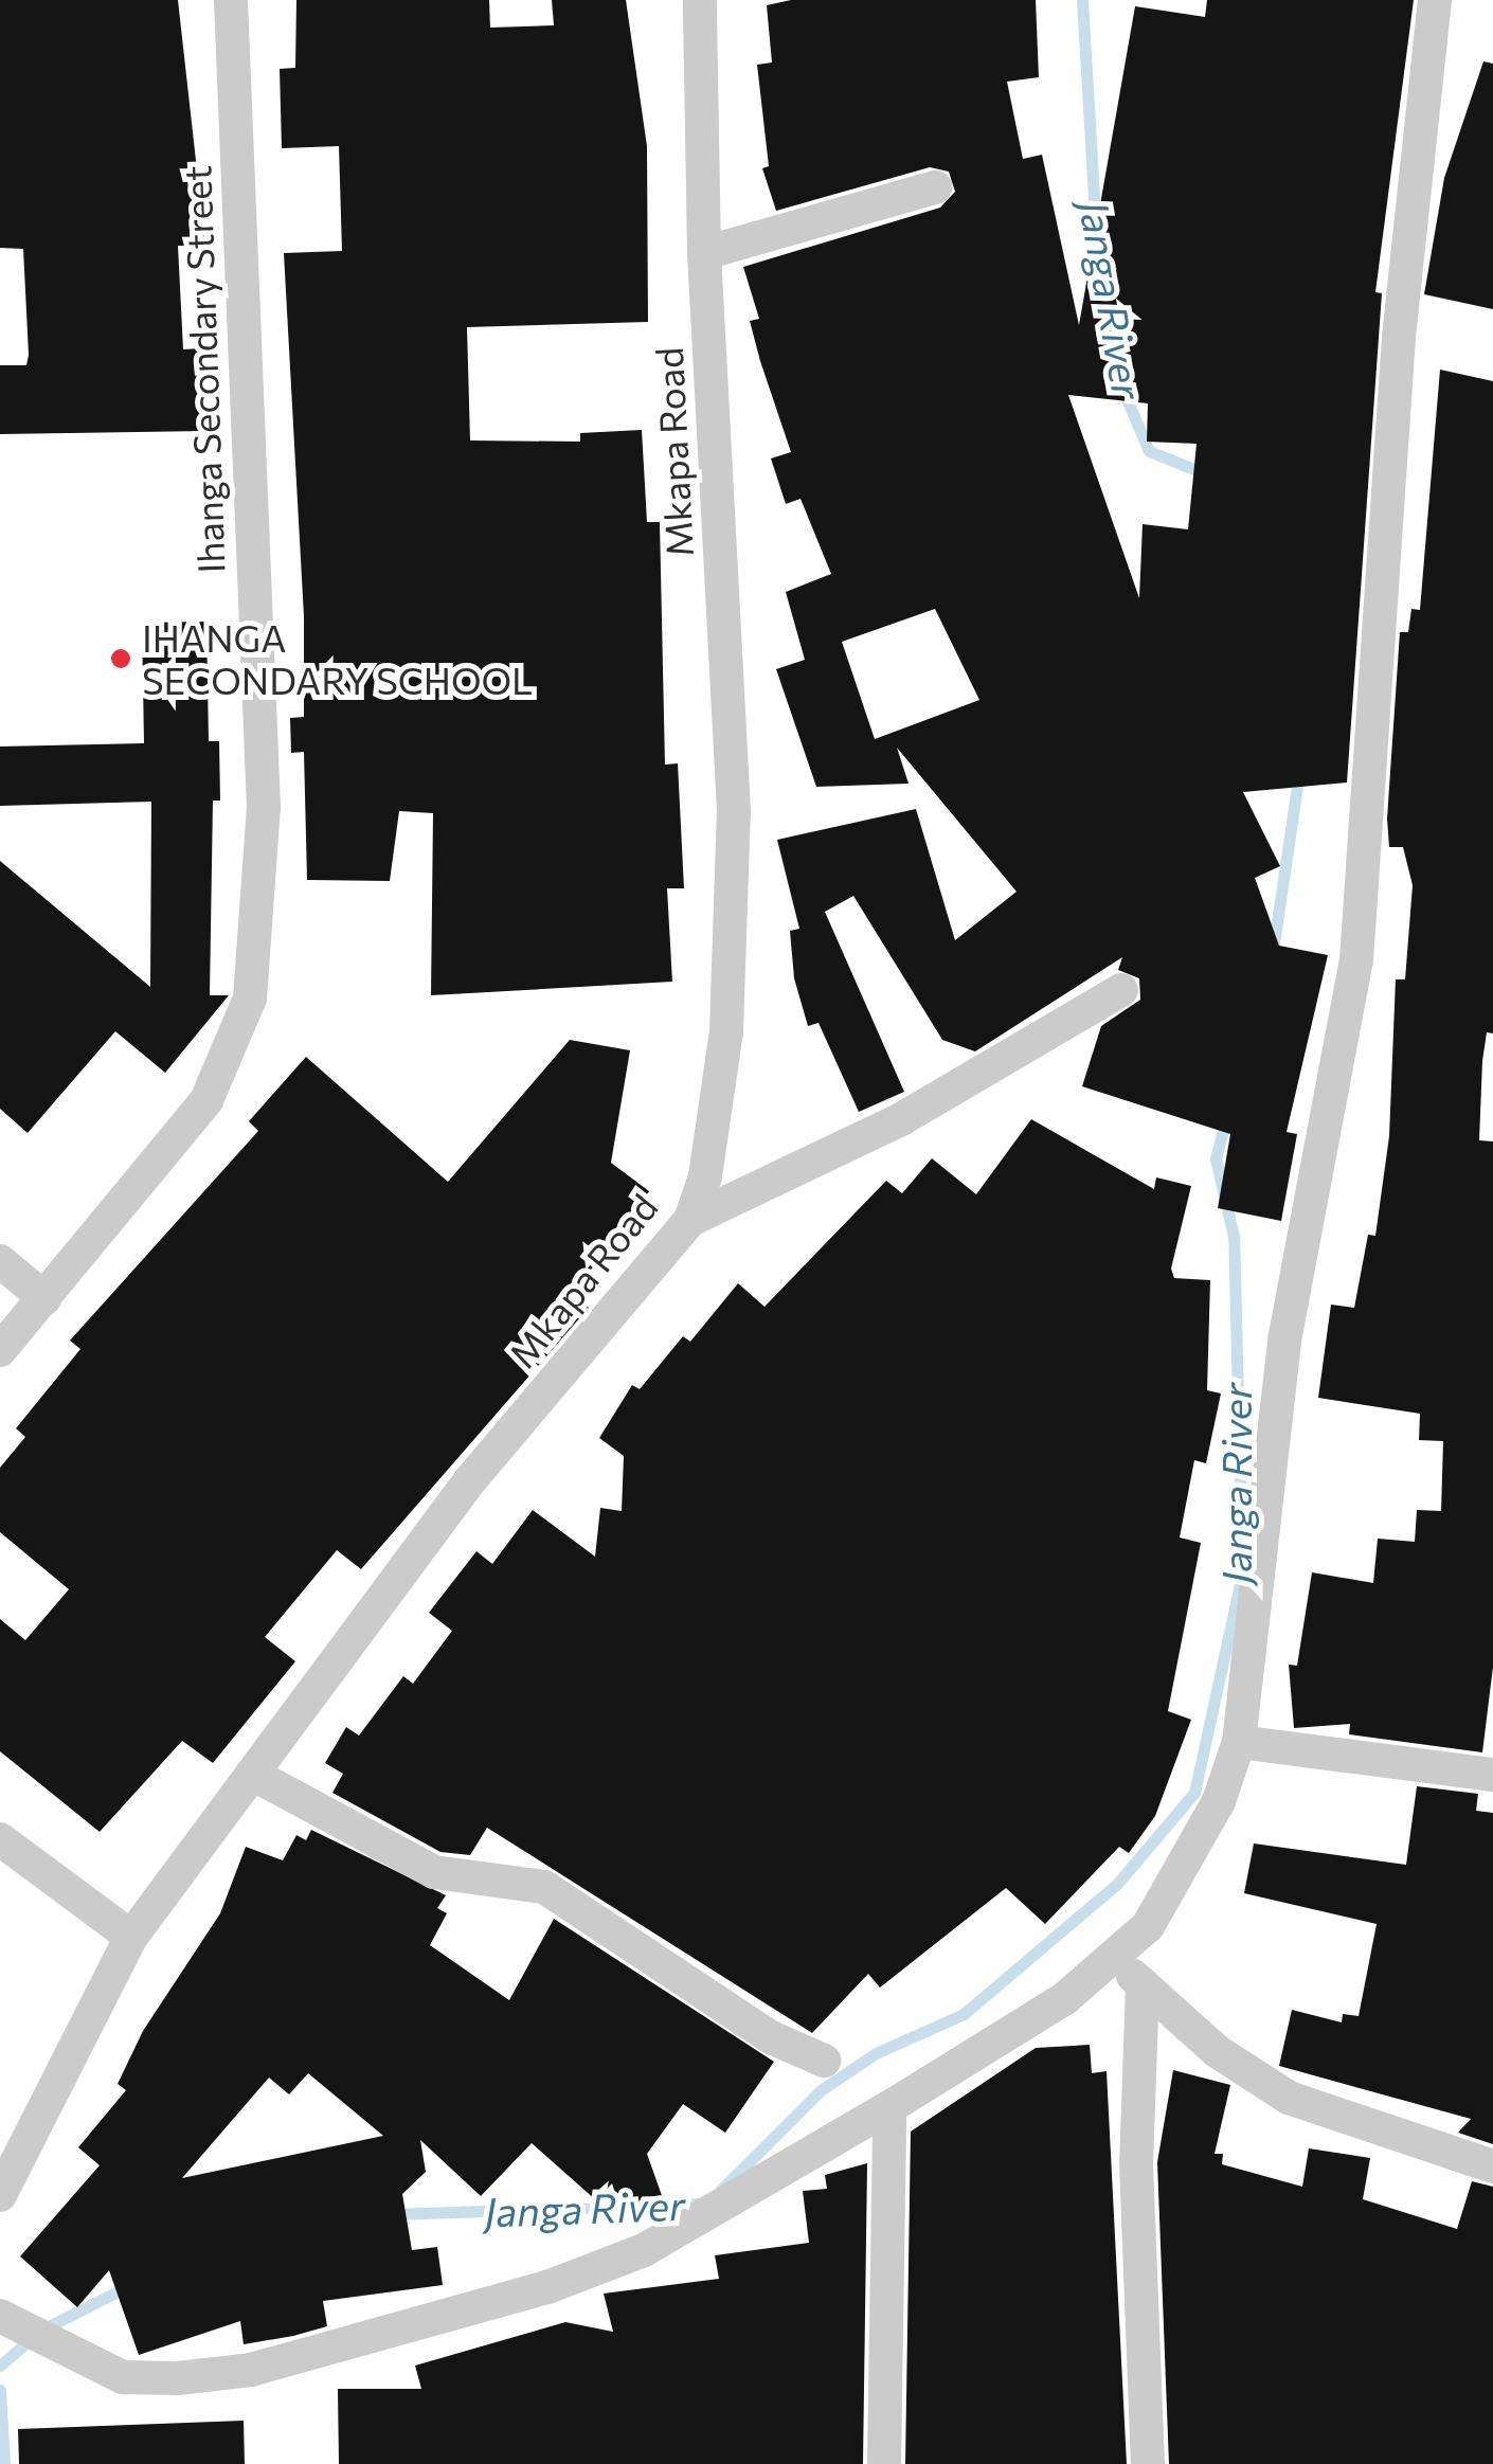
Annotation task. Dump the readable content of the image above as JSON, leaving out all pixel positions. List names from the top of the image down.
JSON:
{
  "streets": {
    "street": ["Ihanga Secondary Street", "Mkapa Road"]
  },
  "water": ["Janga River"],
  "places": ["IHANGA SECONDARY SCHOOL"]
}
